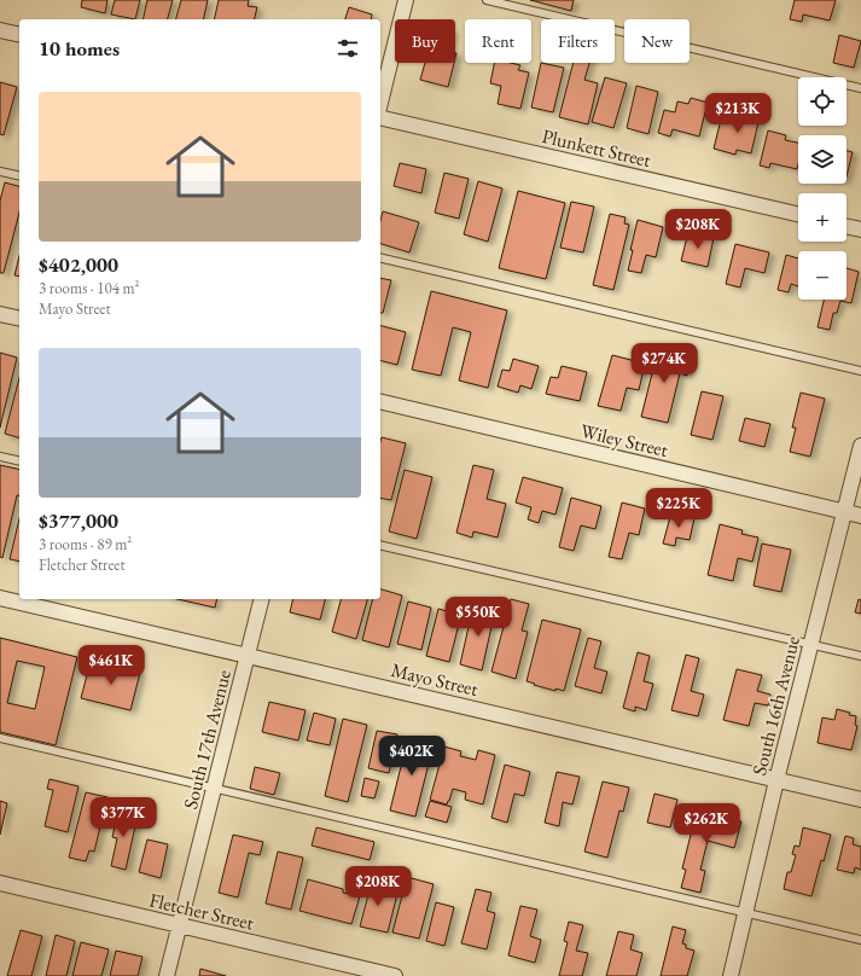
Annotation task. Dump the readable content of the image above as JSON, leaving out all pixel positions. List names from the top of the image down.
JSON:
{
  "streets": {
    "street": [
      "Plunkett Street",
      "Wiley Street",
      "Mayo Street",
      "South 16th Avenue",
      "South 17th Avenue",
      "Fletcher Street"
    ]
  },
  "crossings": [
    ["Wiley Street", "South 16th Avenue"],
    ["Mayo Street", "South 16th Avenue"],
    ["Mayo Street", "South 17th Avenue"],
    ["South 17th Avenue", "Fletcher Street"]
  ],
  "page": {
    "chip": [
      "Buy",
      "Rent",
      "Filters",
      "New"
    ],
    "heading": "10 homes",
    "map_buttons": ["+", "−"],
    "list": [
      {
        "name": "$402,000",
        "note": "3 rooms · 104 m² · Mayo Street"
      },
      {
        "name": "$377,000",
        "note": "3 rooms · 89 m² · Fletcher Street"
      }
    ],
    "price": [
      "$213K",
      "$208K",
      "$274K",
      "$225K",
      "$550K",
      "$461K",
      "$402K",
      "$377K",
      "$262K",
      "$208K"
    ]
  }
}
